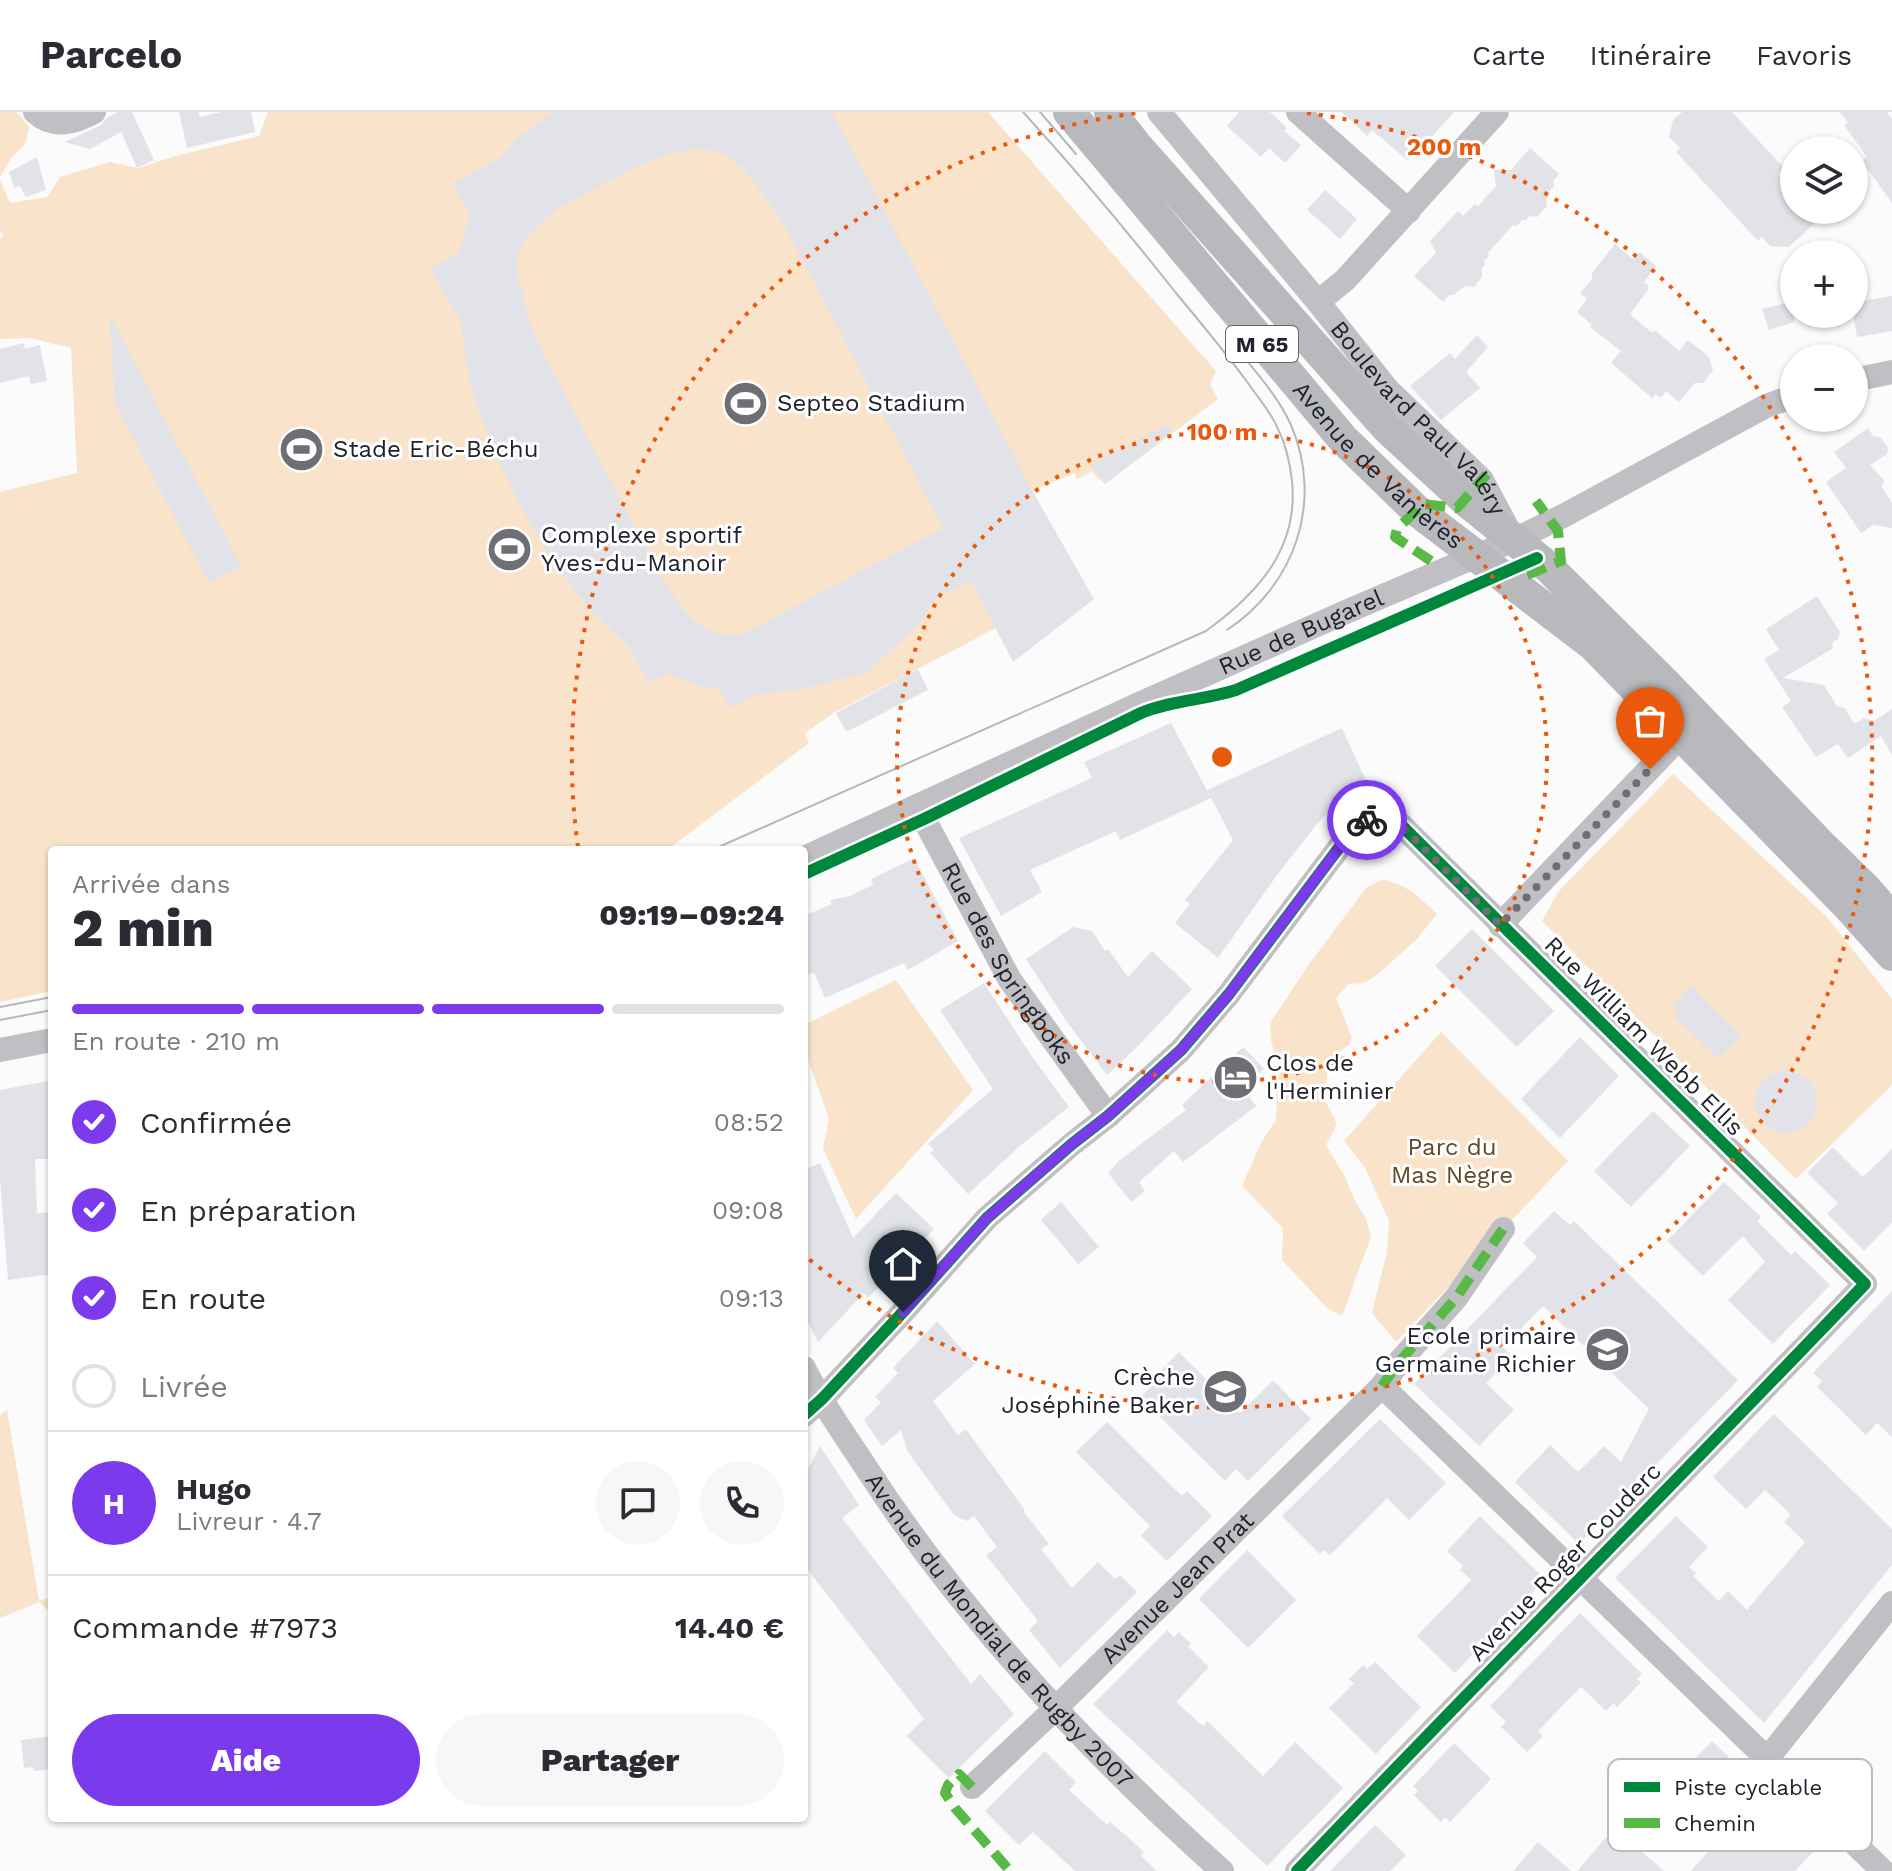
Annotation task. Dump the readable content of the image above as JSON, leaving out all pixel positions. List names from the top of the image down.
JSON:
{
  "streets": {
    "main road": ["M 65", "Boulevard Paul Valéry", "Avenue de Vanières"],
    "street": [
      "Rue de Bugarel",
      "Rue des Springboks",
      "Rue William Webb Ellis",
      "Avenue Roger Couderc",
      "Avenue Jean Prat",
      "Avenue du Mondial de Rugby 2007"
    ]
  },
  "crossings": [
    ["Boulevard Paul Valéry", "Avenue de Vanières"],
    ["Boulevard Paul Valéry", "Rue de Bugarel"],
    ["Avenue de Vanières", "Rue de Bugarel"],
    ["Rue de Bugarel", "Rue des Springboks"],
    ["Rue des Springboks", "Rue William Webb Ellis"],
    ["Rue William Webb Ellis", "Avenue Roger Couderc"],
    ["Avenue Jean Prat", "Avenue du Mondial de Rugby 2007"]
  ],
  "parks": ["Parc du Mas Nègre"],
  "places": {
    "sports": ["Septeo Stadium", "Stade Eric-Béchu", "Complexe sportif Yves-du-Manoir"],
    "hotel": ["Clos de l'Herminier"],
    "school or university": ["Ecole primaire Germaine Richier", "Crèche Joséphine Baker"]
  },
  "legend": ["Piste cyclable", "Chemin"],
  "page": {
    "header": "Parcelo",
    "nav": ["Carte", "Itinéraire", "Favoris"],
    "map_buttons": ["+", "−"],
    "heading": ["2 min", "Arrivée dans", "09:19–09:24"],
    "panel": [
      "Hugo",
      "Livreur · 4.7",
      "Commande #7973",
      "14.40 €"
    ],
    "bar": "En route · 210 m",
    "list": [
      ["Confirmée", "08:52"],
      ["En préparation", "09:08"],
      ["En route", "09:13"],
      "Livrée"
    ],
    "round": "H",
    "buttons": ["Aide", "Partager"]
  },
  "rings": ["200 m", "100 m"]
}
